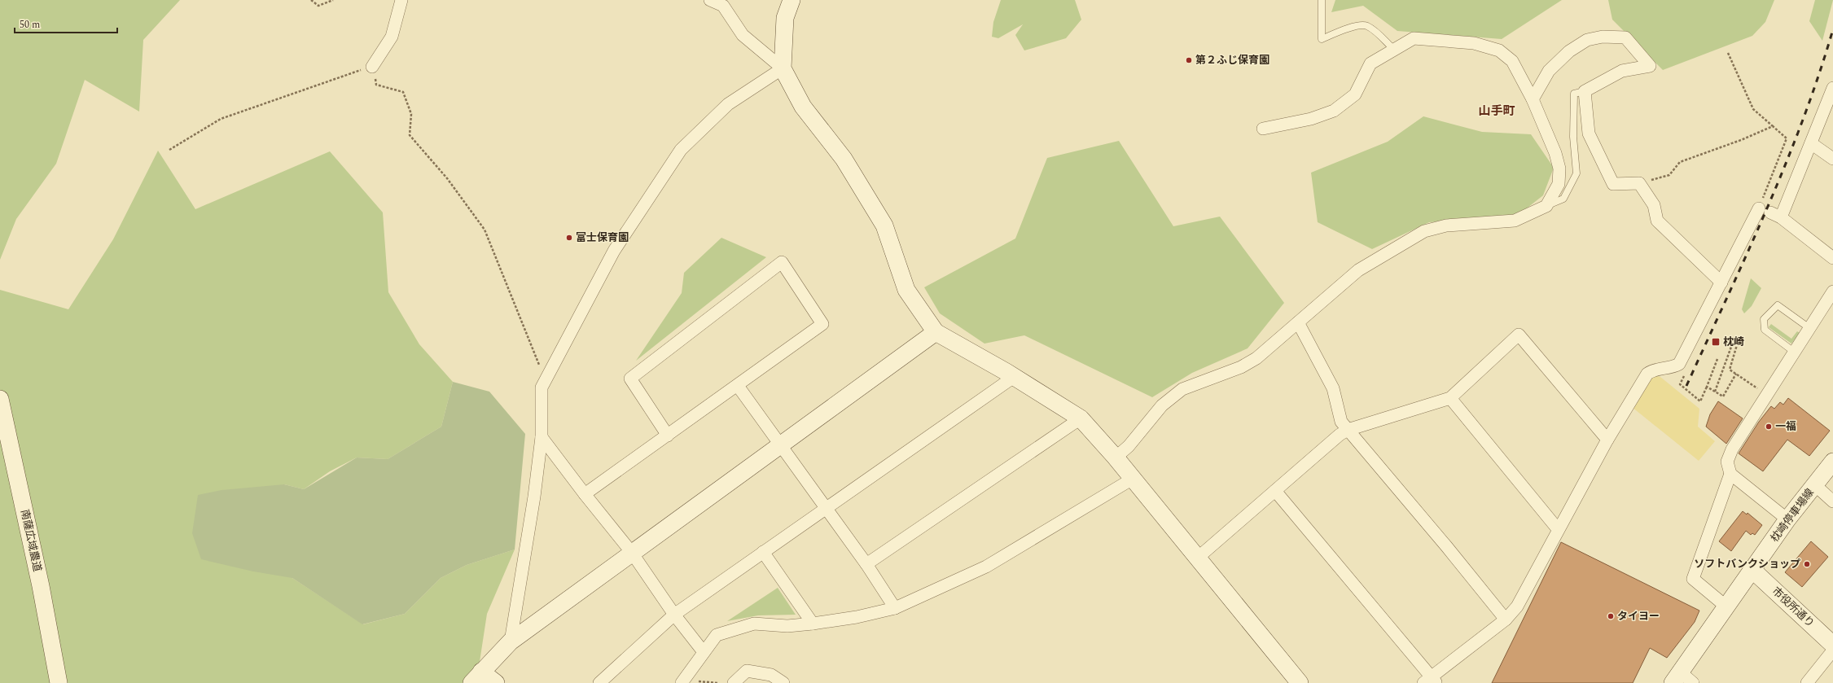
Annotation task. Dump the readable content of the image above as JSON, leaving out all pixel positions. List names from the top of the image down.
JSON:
{
  "streets": {
    "street": ["枕崎停車場線", "南薩広域農道", "市役所通り"]
  },
  "crossings": [
    ["枕崎停車場線", "市役所通り"]
  ],
  "districts": ["山手町"],
  "places": {
    "other": [
      "第２ふじ保育園",
      "富士保育園",
      "一福",
      "ソフトバンクショップ",
      "タイヨー"
    ],
    "transit": ["枕崎"]
  },
  "scale_bar": "50 m"
}
